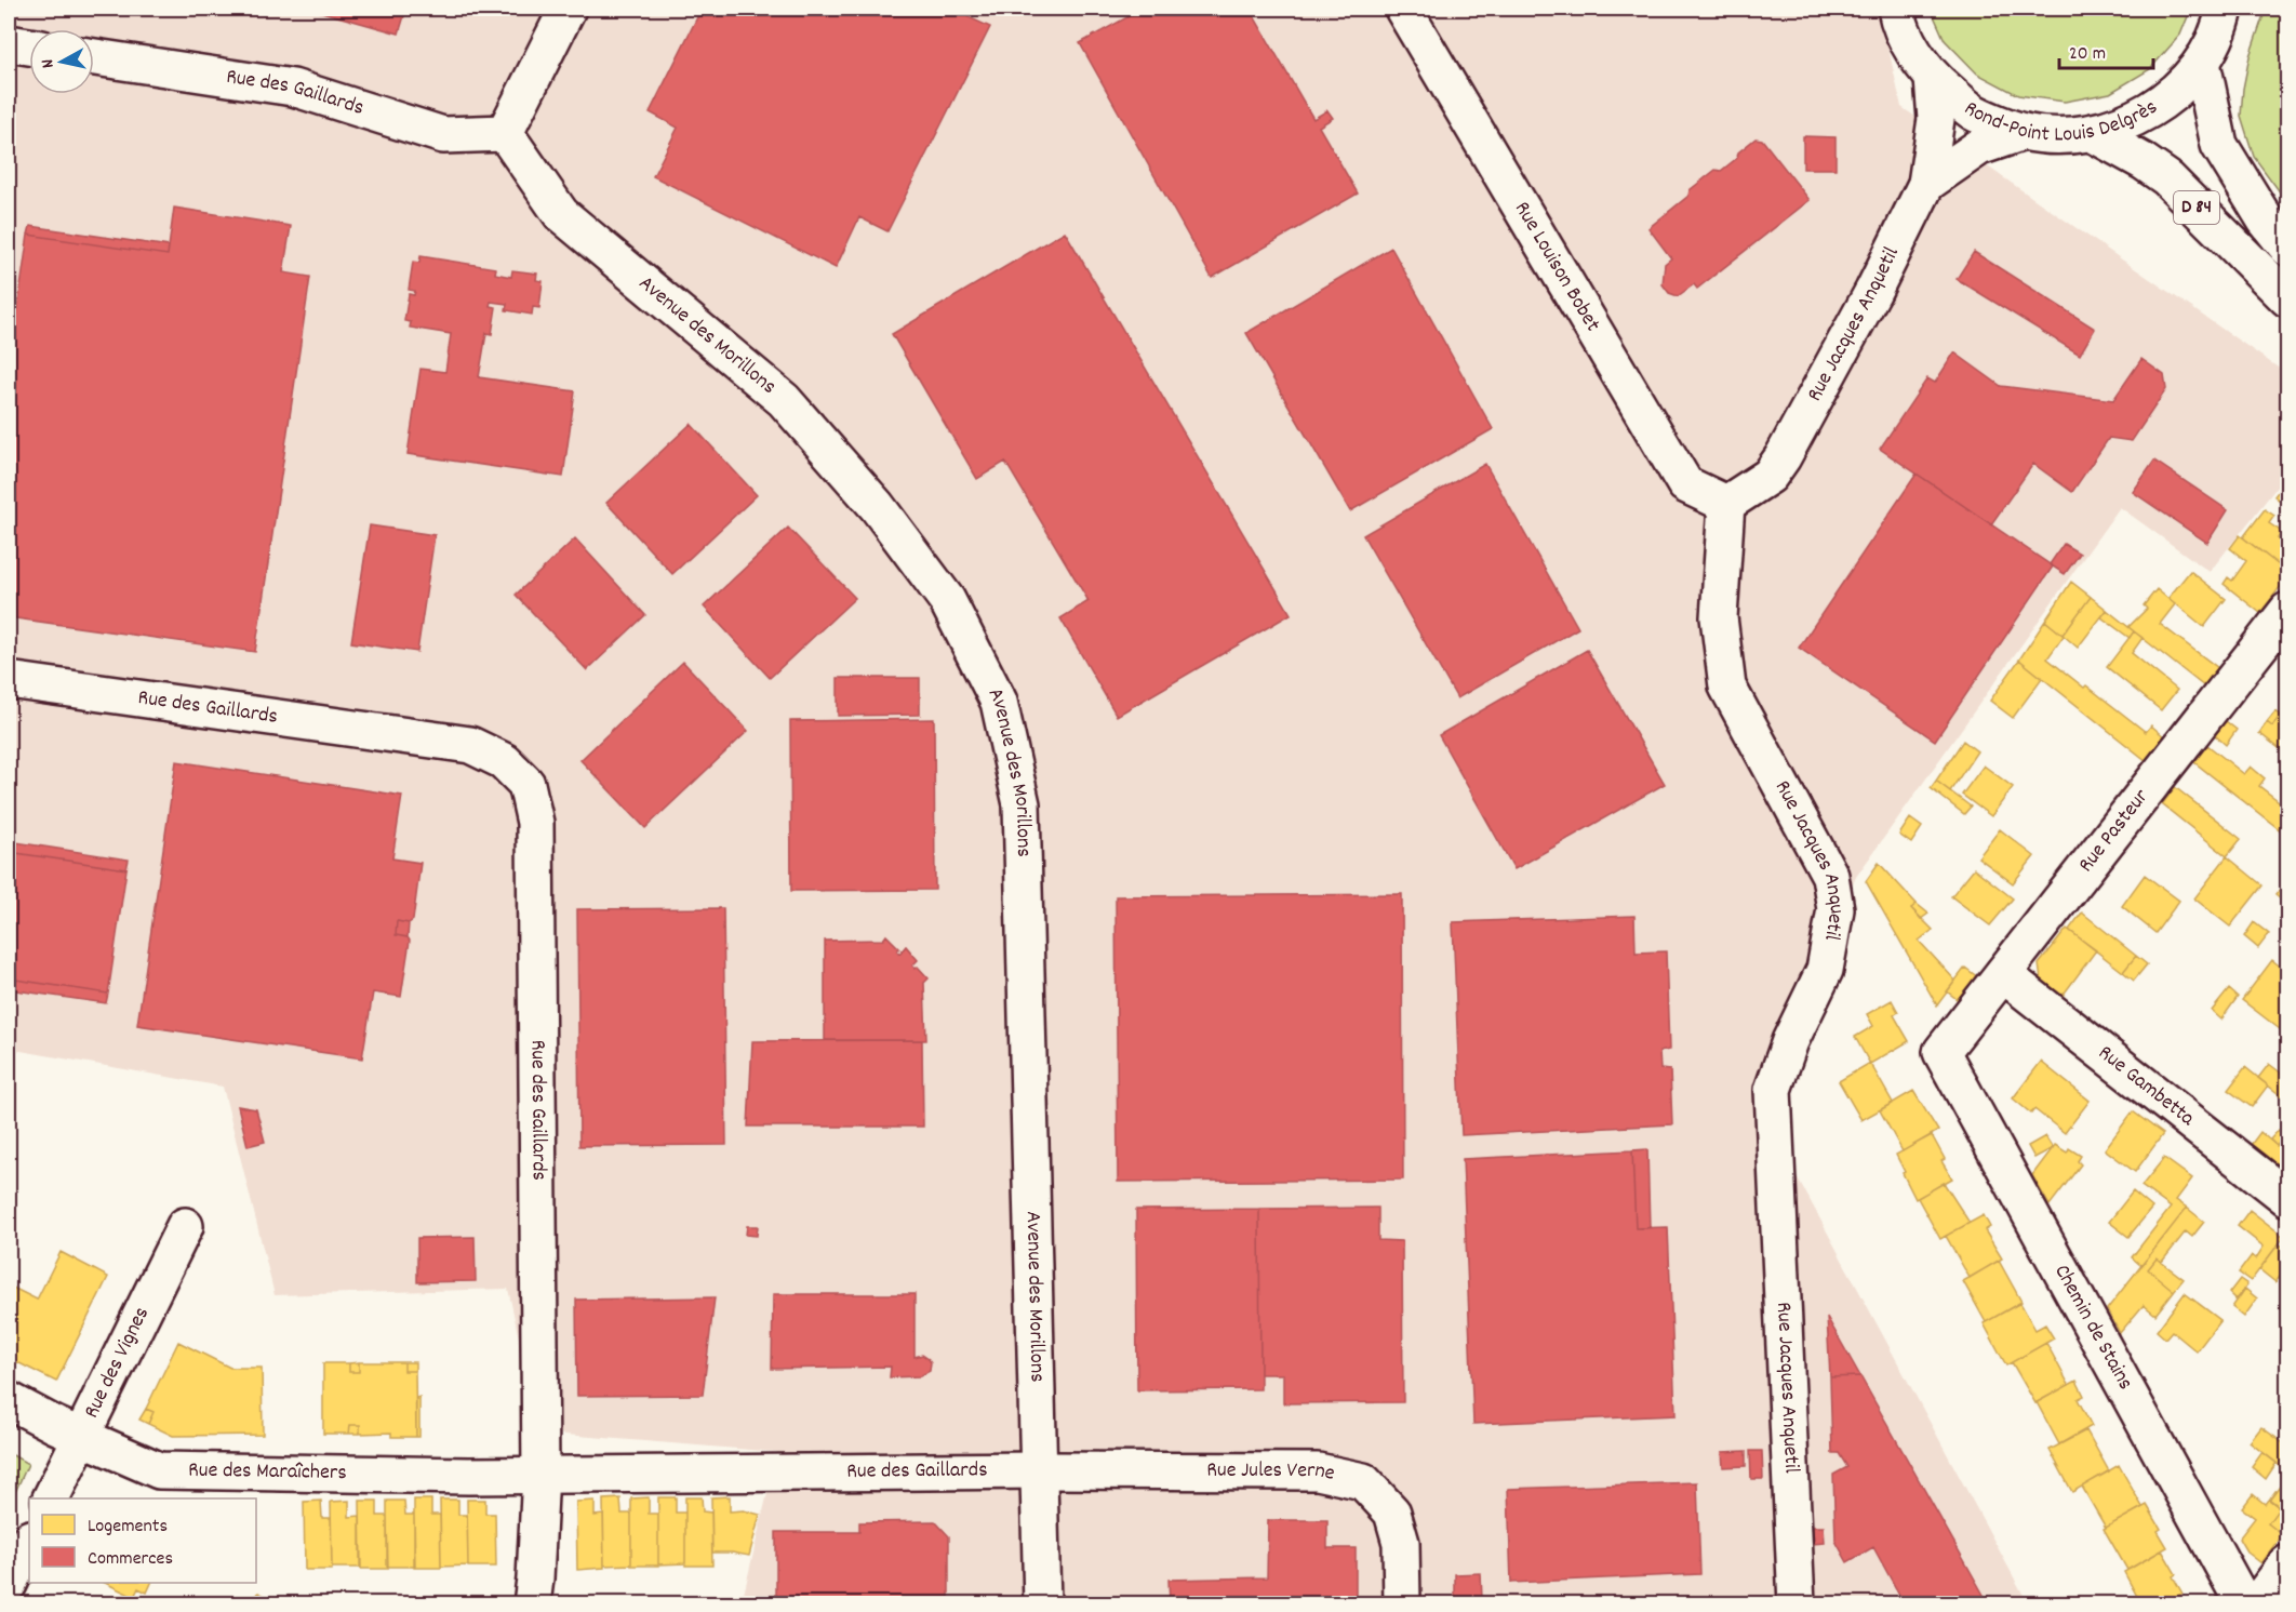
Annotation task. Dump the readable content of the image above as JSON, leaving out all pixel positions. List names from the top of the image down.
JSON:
{
  "streets": {
    "street": [
      "Rue des Gaillards",
      "Rond-Point Louis Delgrès",
      "D 84",
      "Rue Louison Bobet",
      "Rue Jacques Anquetil",
      "Avenue des Morillons",
      "Rue Pasteur",
      "Rue Gambetta",
      "Chemin de Stains",
      "Rue des Vignes",
      "Rue des Maraîchers",
      "Rue Jules Verne"
    ]
  },
  "crossings": [
    ["Rue des Gaillards", "Avenue des Morillons"],
    ["Rue des Gaillards", "Rue des Maraîchers"],
    ["Rue des Gaillards", "Rue Jules Verne"],
    ["Rond-Point Louis Delgrès", "D 84"],
    ["Rond-Point Louis Delgrès", "Rue Jacques Anquetil"],
    ["Rue Louison Bobet", "Rue Jacques Anquetil"],
    ["Avenue des Morillons", "Rue Jules Verne"],
    ["Rue Pasteur", "Rue Gambetta"],
    ["Rue Pasteur", "Chemin de Stains"],
    ["Rue des Vignes", "Rue des Maraîchers"]
  ],
  "legend": ["Logements", "Commerces"],
  "scale_bar": "20 m",
  "north": "left"
}
